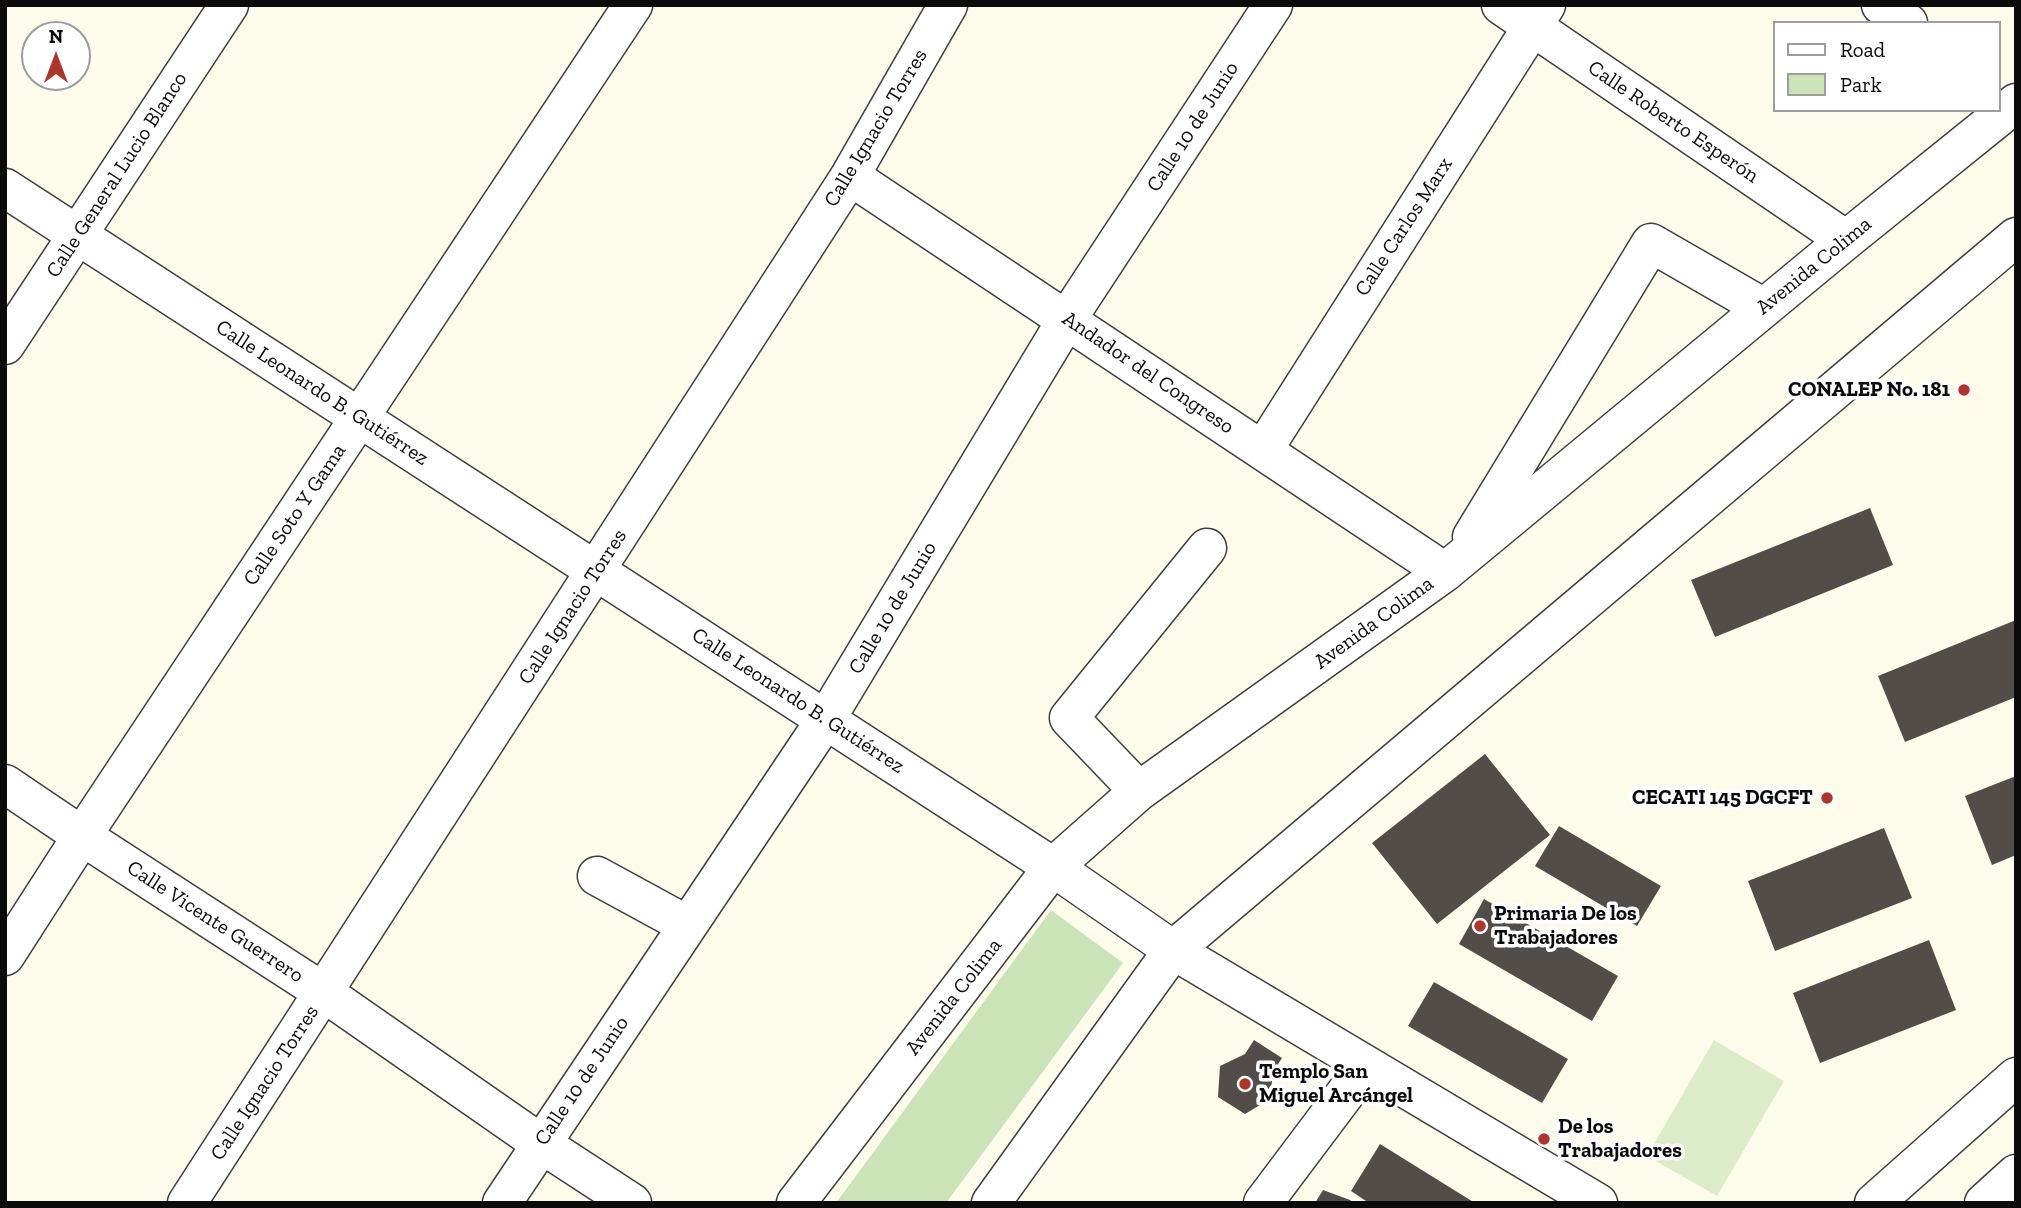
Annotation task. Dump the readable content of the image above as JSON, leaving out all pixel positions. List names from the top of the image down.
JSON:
{
  "streets": {
    "street": [
      "Calle Roberto Esperón",
      "Calle 10 de Junio",
      "Calle Ignacio Torres",
      "Calle General Lucio Blanco",
      "Calle Carlos Marx",
      "Avenida Colima",
      "Andador del Congreso",
      "Calle Leonardo B. Gutiérrez",
      "Calle Soto Y Gama",
      "Calle Vicente Guerrero"
    ]
  },
  "crossings": [
    ["Calle Roberto Esperón", "Calle Carlos Marx"],
    ["Calle Roberto Esperón", "Avenida Colima"],
    ["Calle 10 de Junio", "Andador del Congreso"],
    ["Calle 10 de Junio", "Calle Leonardo B. Gutiérrez"],
    ["Calle 10 de Junio", "Calle Vicente Guerrero"],
    ["Calle Ignacio Torres", "Andador del Congreso"],
    ["Calle Ignacio Torres", "Calle Leonardo B. Gutiérrez"],
    ["Calle Ignacio Torres", "Calle Vicente Guerrero"],
    ["Calle General Lucio Blanco", "Calle Leonardo B. Gutiérrez"],
    ["Calle Carlos Marx", "Andador del Congreso"],
    ["Avenida Colima", "Andador del Congreso"],
    ["Avenida Colima", "Calle Leonardo B. Gutiérrez"],
    ["Calle Leonardo B. Gutiérrez", "Calle Soto Y Gama"],
    ["Calle Soto Y Gama", "Calle Vicente Guerrero"]
  ],
  "places": [
    "CONALEP No. 181",
    "CECATI 145 DGCFT",
    "Primaria De los Trabajadores",
    "Templo San Miguel Arcángel",
    "De los Trabajadores"
  ],
  "legend": ["Road", "Park"],
  "north": "top"
}
